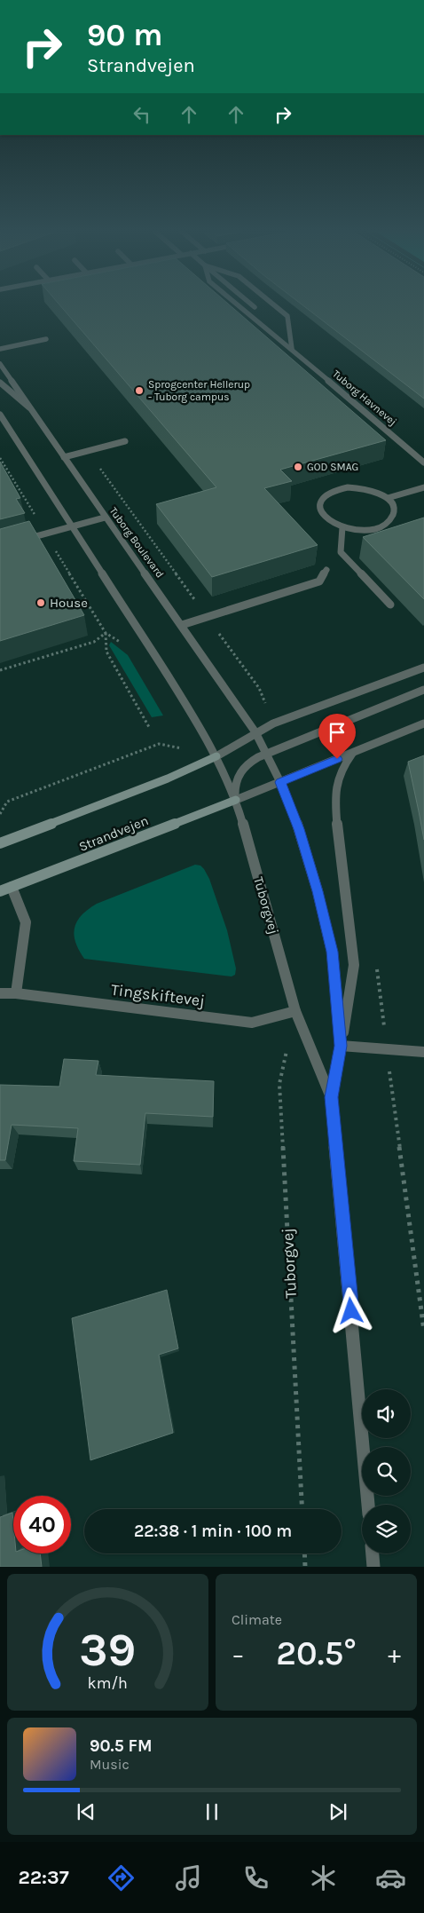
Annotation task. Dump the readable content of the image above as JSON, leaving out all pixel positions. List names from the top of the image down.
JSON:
{
  "streets": {
    "main road": ["Strandvejen"],
    "street": [
      "Tuborg Havnevej",
      "Tuborg Boulevard",
      "Tuborgvej",
      "Tingskiftevej"
    ]
  },
  "crossings": [
    ["Tuborg Boulevard", "Tuborgvej"],
    ["Strandvejen", "Tuborgvej"],
    ["Tuborgvej", "Tingskiftevej"]
  ],
  "places": ["Sprogcenter Hellerup - Tuborg campus", "GOD SMAG", "House"],
  "page": {
    "turn": ["90 m", "Strandvejen"],
    "limit": "40",
    "trip": "22:38 · 1 min · 100 m",
    "tile": "Climate",
    "heat": ["−", "20.5°", "+"],
    "song": ["90.5 FM", "Music"],
    "tabs": "22:37",
    "gauge": ["39", "km/h"]
  }
}
